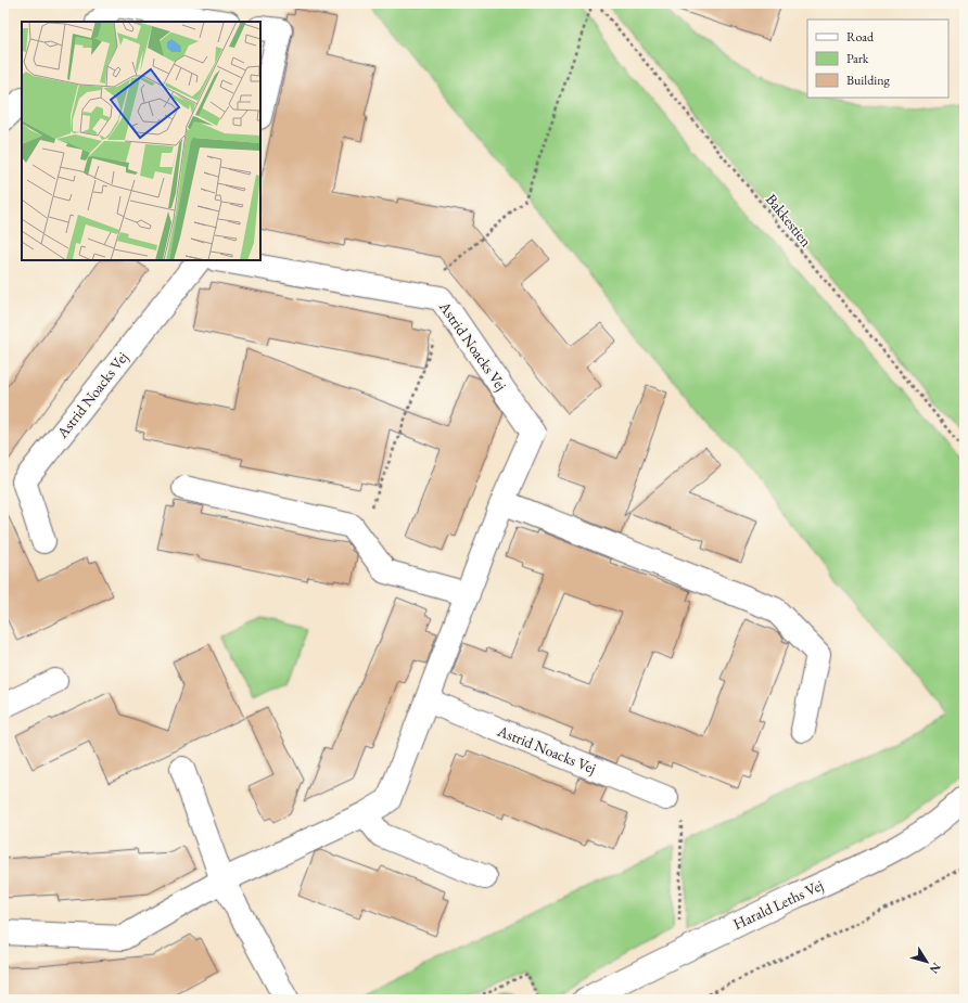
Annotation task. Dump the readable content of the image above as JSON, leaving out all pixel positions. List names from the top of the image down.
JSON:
{
  "streets": {
    "street": ["Astrid Noacks Vej", "Harald Leths Vej"],
    "path": ["Bakkestien"]
  },
  "legend": ["Road", "Park", "Building"],
  "north": "bottom right"
}
